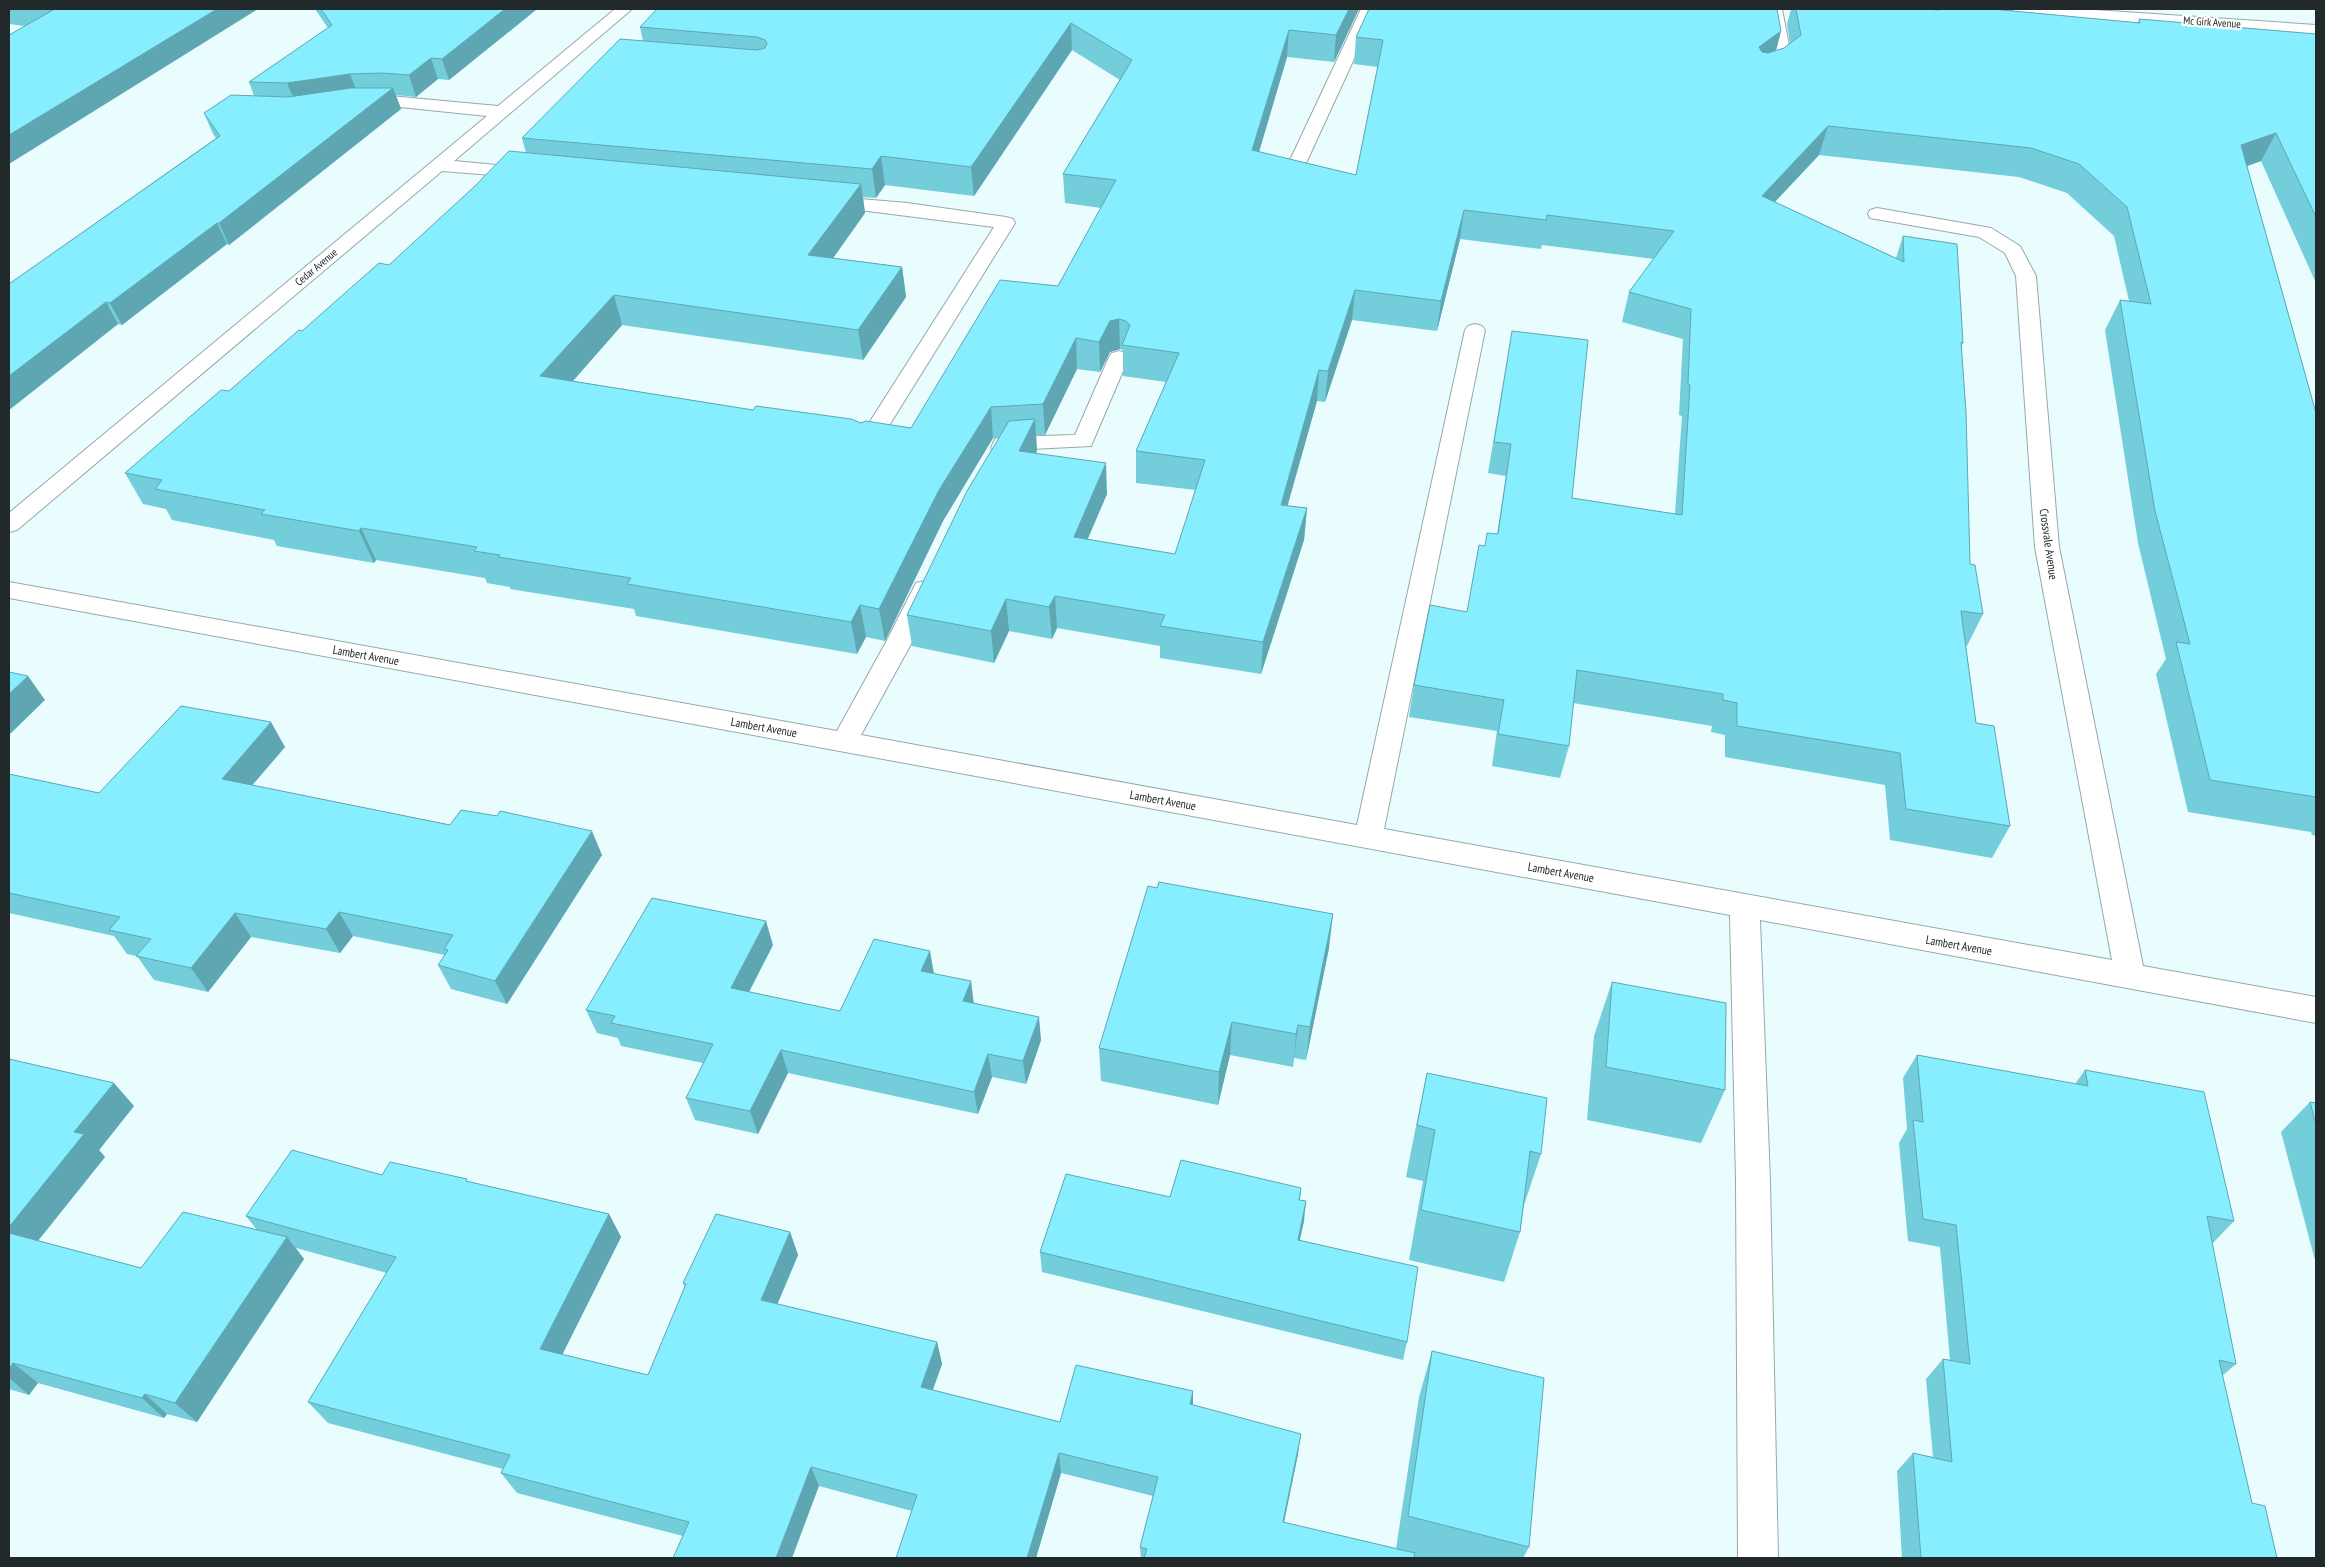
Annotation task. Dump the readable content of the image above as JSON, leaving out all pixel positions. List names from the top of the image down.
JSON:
{
  "streets": {
    "street": [
      "Mc Girk Avenue",
      "Cedar Avenue",
      "Crossvale Avenue",
      "Lambert Avenue"
    ]
  },
  "crossings": [
    ["Crossvale Avenue", "Lambert Avenue"]
  ]
}
